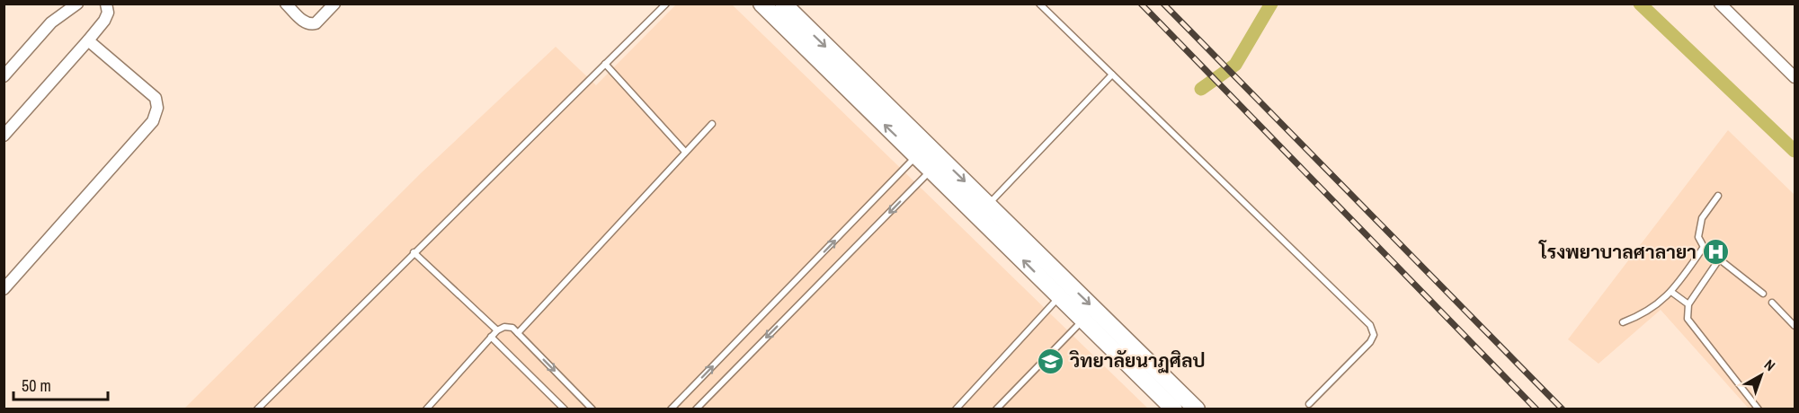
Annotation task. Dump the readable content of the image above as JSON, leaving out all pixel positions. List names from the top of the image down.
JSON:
{
  "places": {
    "hospital": ["โรงพยาบาลศาลายา"],
    "school or university": ["วิทยาลัยนาฏศิลป"]
  },
  "scale_bar": "50 m",
  "north": "top right"
}
